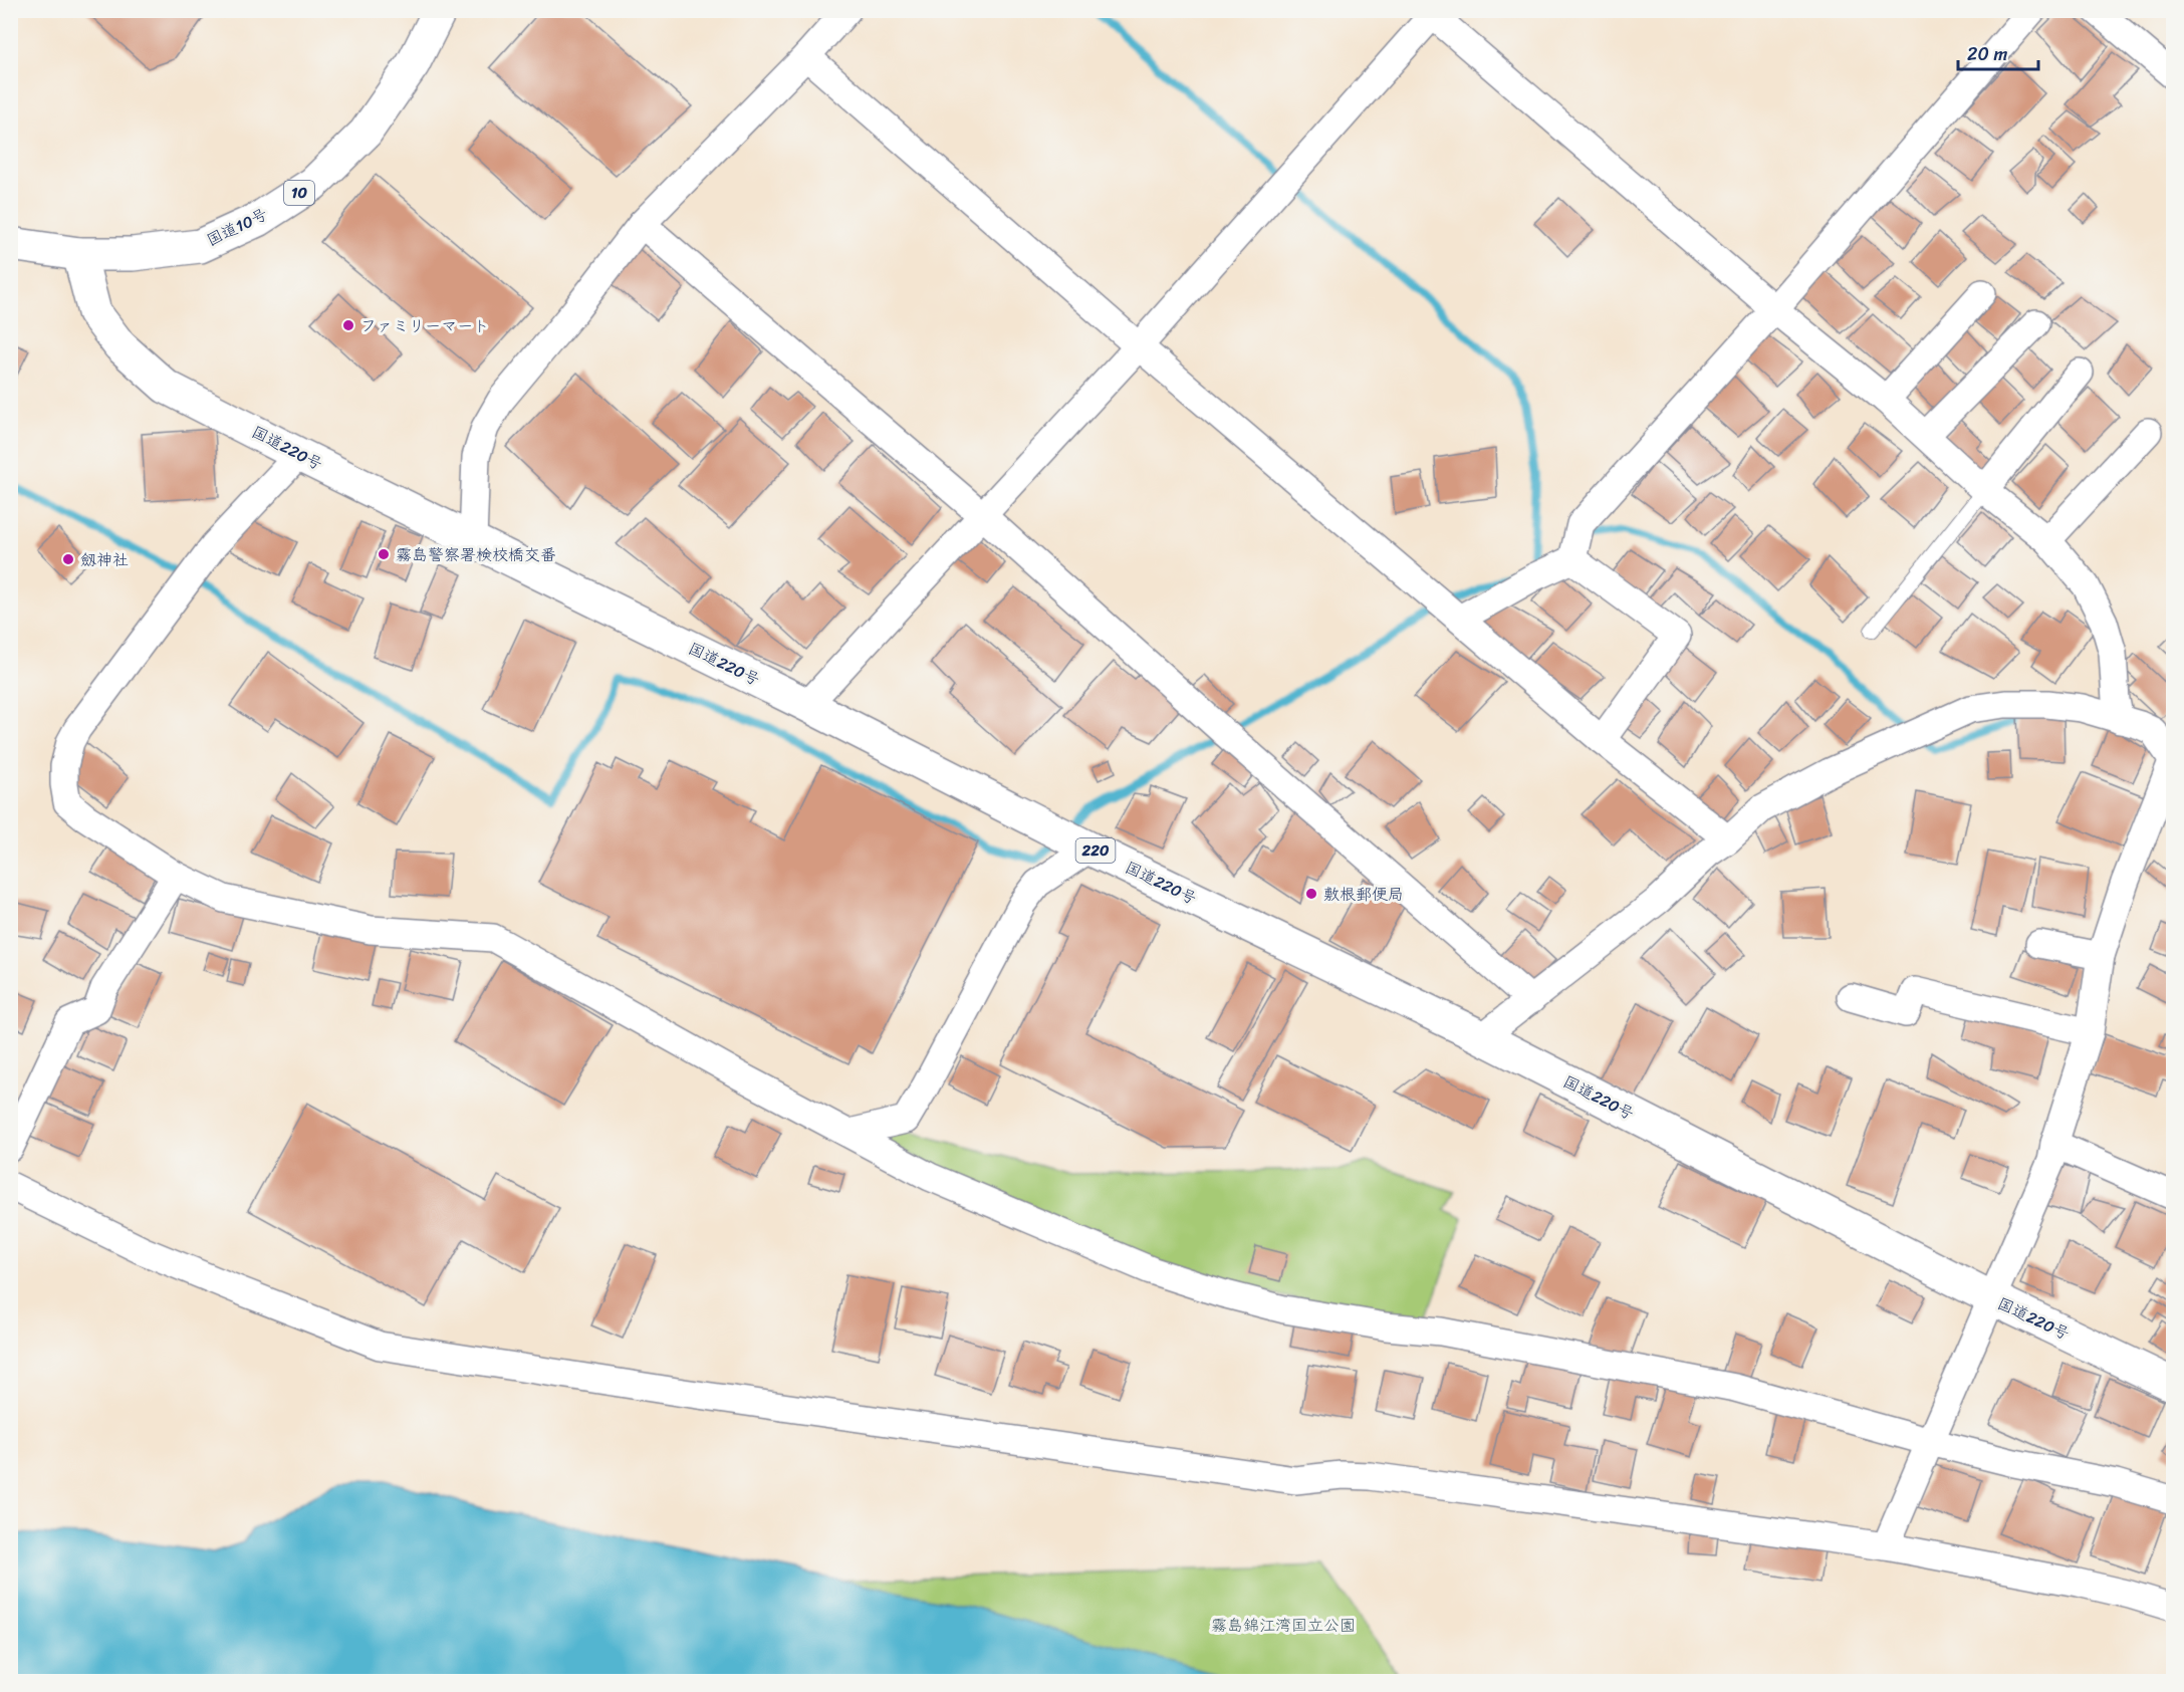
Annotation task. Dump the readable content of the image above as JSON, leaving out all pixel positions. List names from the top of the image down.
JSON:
{
  "streets": {
    "highway": [
      "10",
      "国道10号",
      "国道220号",
      "220"
    ]
  },
  "crossings": [
    ["国道10号", "国道220号"]
  ],
  "parks": ["霧島錦江湾国立公園"],
  "places": [
    "ファミリーマート",
    "霧島警察署検校橋交番",
    "劔神社",
    "敷根郵便局"
  ],
  "scale_bar": "20 m"
}
